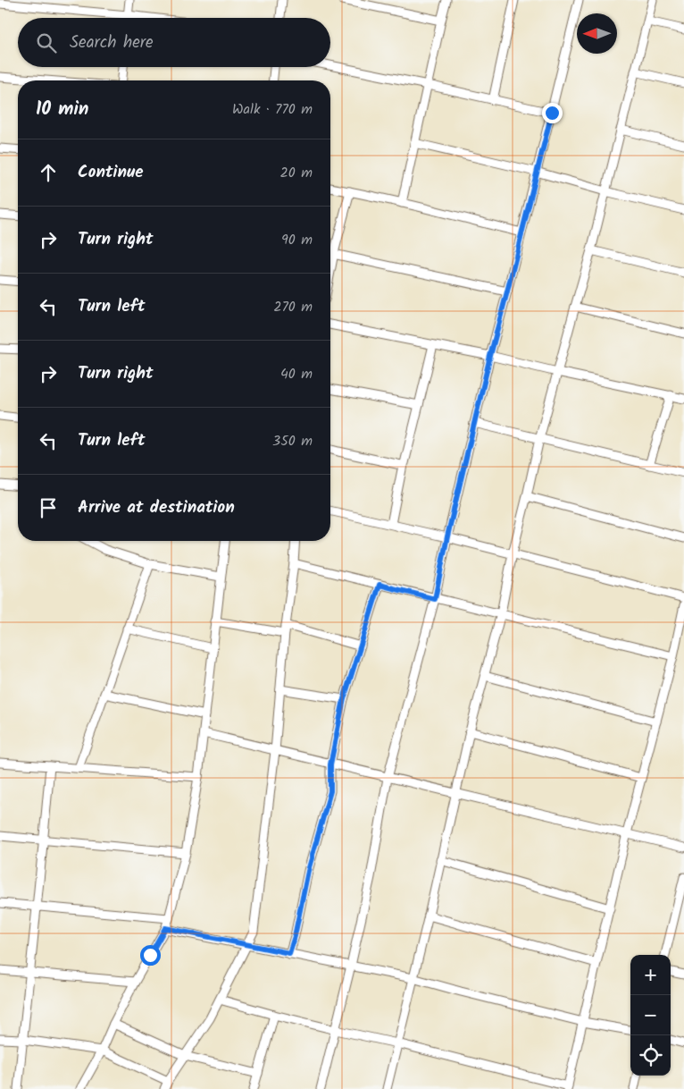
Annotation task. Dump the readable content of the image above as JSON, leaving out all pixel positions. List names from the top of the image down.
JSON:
{
  "north": "left",
  "page": {
    "search": "Search here",
    "heading": ["10 min", "Walk · 770 m"],
    "list": [
      ["Continue", "20 m"],
      ["Turn right", "90 m"],
      ["Turn left", "270 m"],
      ["Turn right", "40 m"],
      ["Turn left", "350 m"],
      "Arrive at destination"
    ],
    "map_buttons": ["+", "−"]
  }
}
